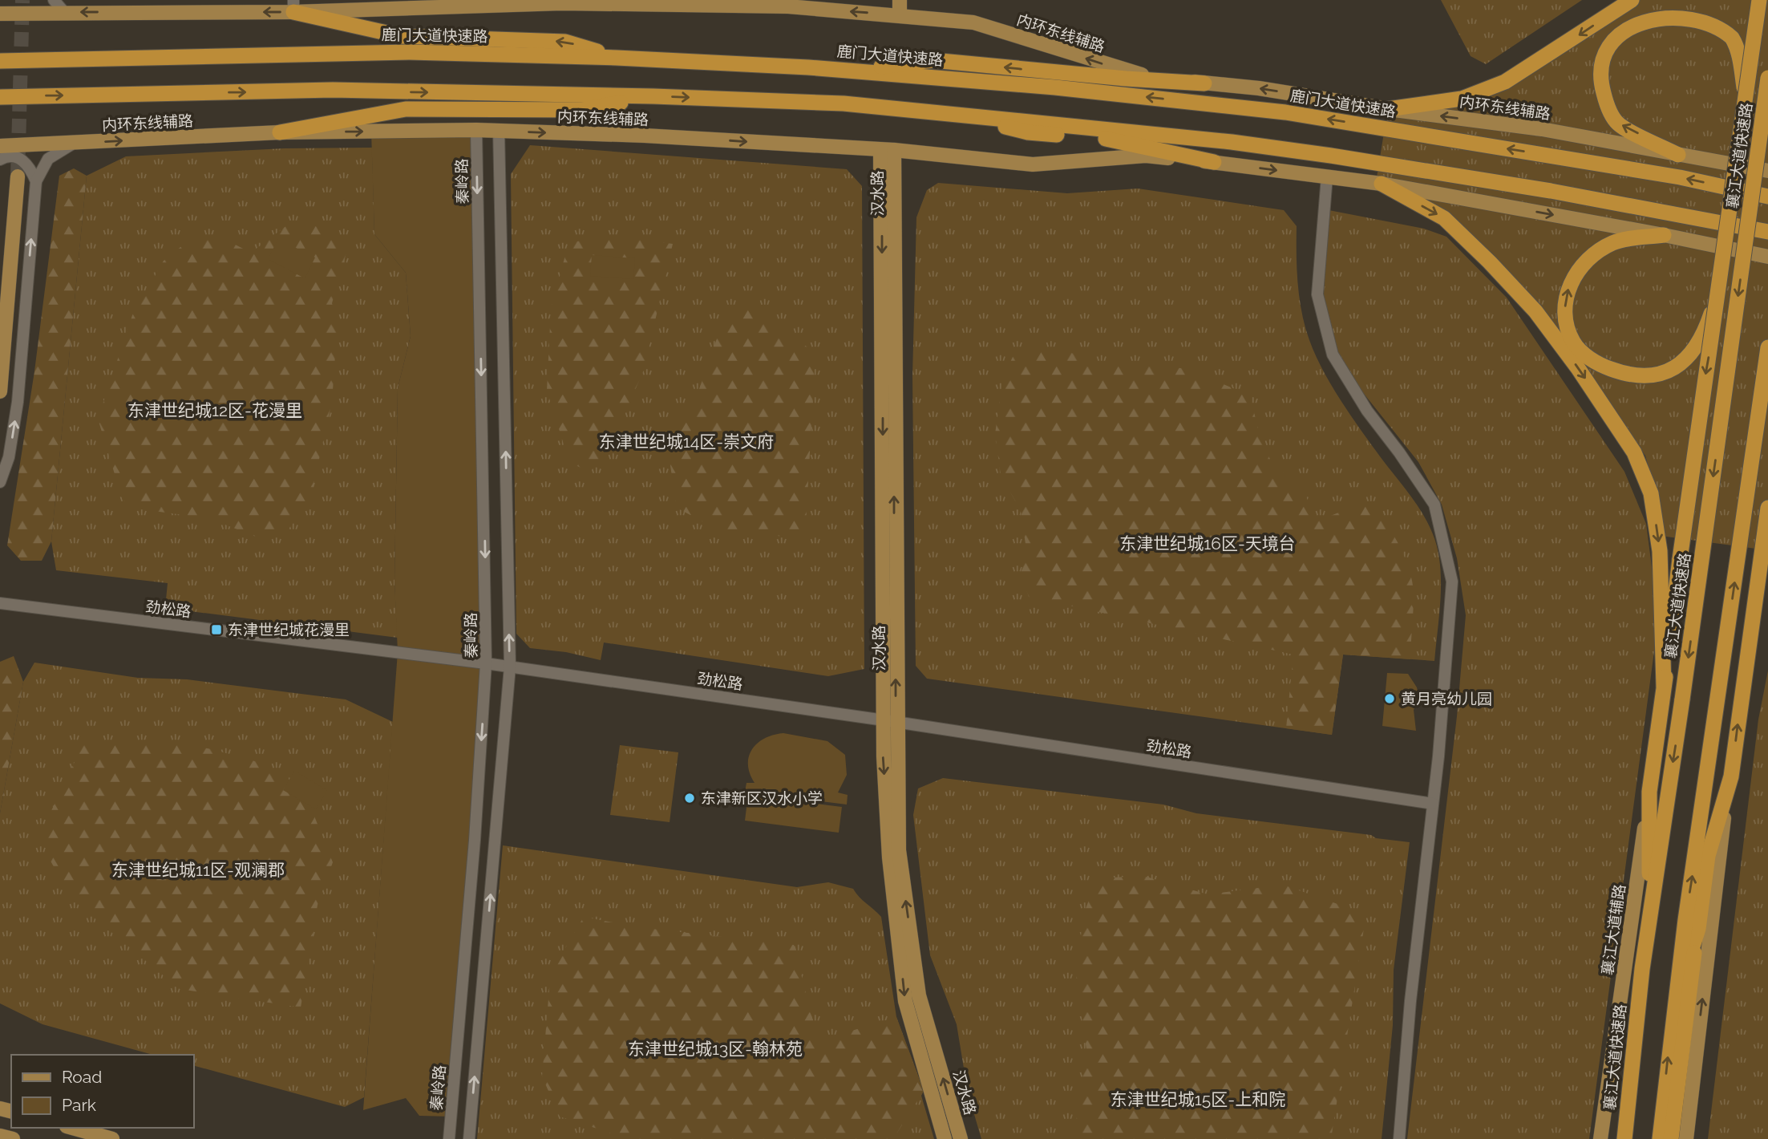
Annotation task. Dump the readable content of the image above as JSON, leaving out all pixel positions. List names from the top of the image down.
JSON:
{
  "streets": {
    "highway": ["鹿门大道快速路", "襄江大道快速路"],
    "main road": ["内环东线辅路", "汉水路", "襄江大道辅路"],
    "street": ["秦岭路", "劲松路"]
  },
  "crossings": [
    ["内环东线辅路", "秦岭路"],
    ["内环东线辅路", "汉水路"],
    ["秦岭路", "劲松路"],
    ["汉水路", "劲松路"]
  ],
  "districts": [
    "东津世纪城12区-花漫里",
    "东津世纪城14区-崇文府",
    "东津世纪城16区-天境台",
    "东津世纪城11区-观澜郡",
    "东津世纪城13区-翰林苑",
    "东津世纪城15区-上和院"
  ],
  "places": {
    "transit": ["东津世纪城花漫里"],
    "other": ["黄月亮幼儿园", "东津新区汉水小学"]
  },
  "legend": ["Road", "Park"]
}
